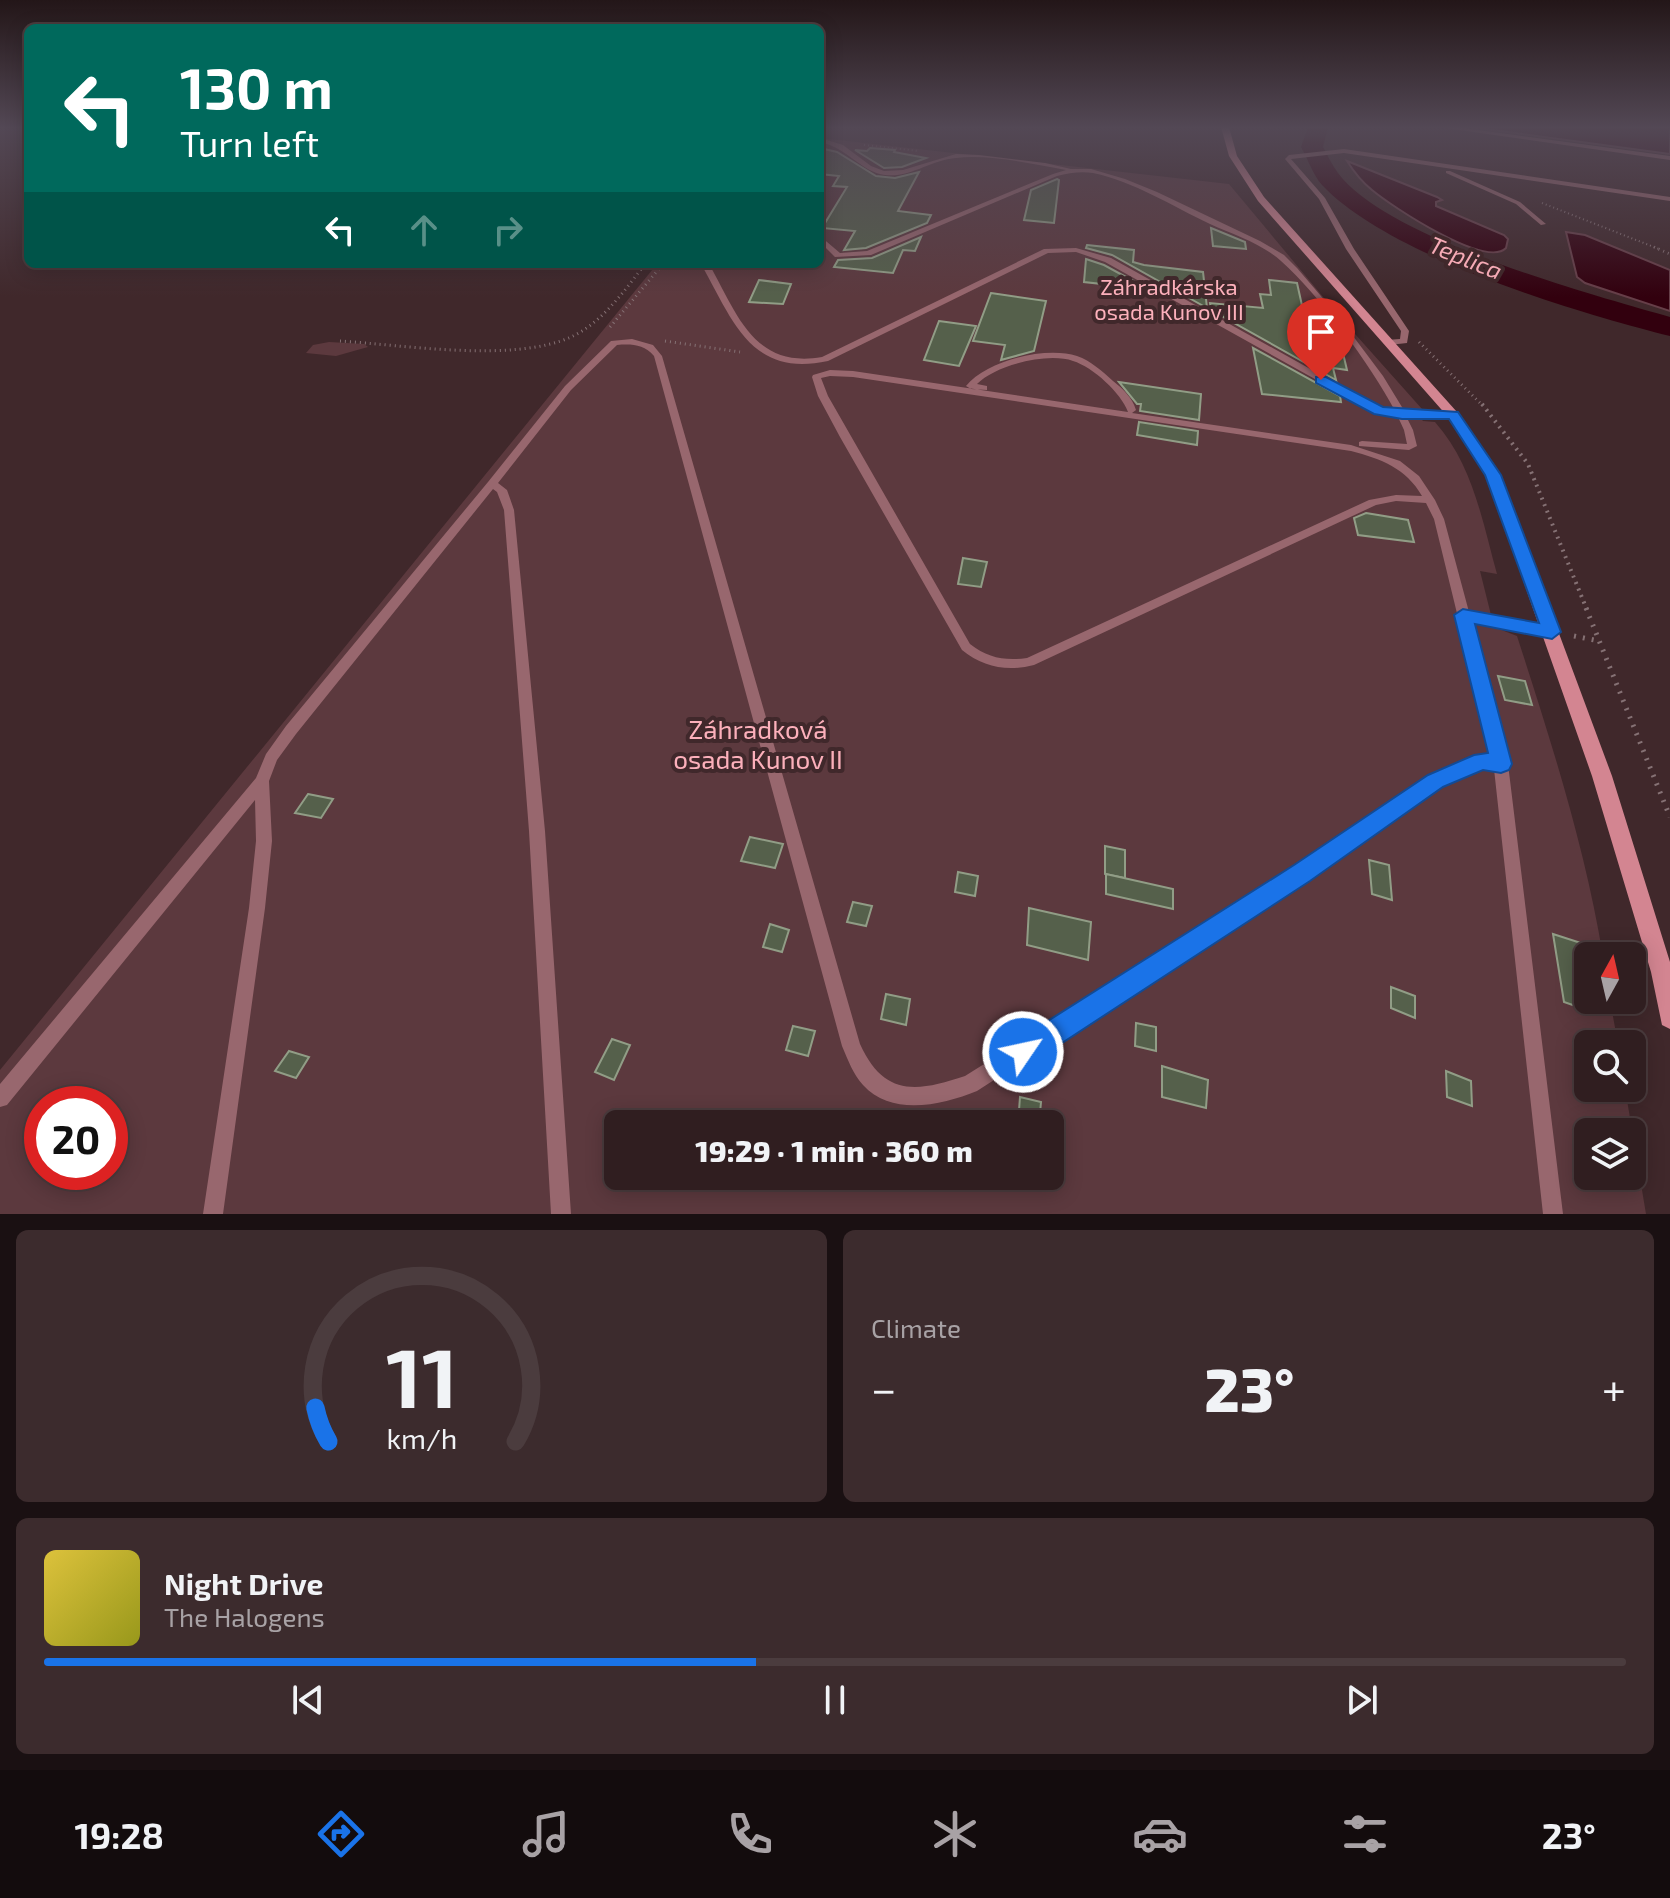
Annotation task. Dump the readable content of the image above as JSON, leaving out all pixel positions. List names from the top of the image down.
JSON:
{
  "water": ["Teplica"],
  "parks": ["Záhradkárska osada Kunov III", "Záhradková osada Kunov II"],
  "north": "top",
  "page": {
    "turn": ["130 m", "Turn left"],
    "limit": "20",
    "trip": "19:29 · 1 min · 360 m",
    "tile": "Climate",
    "heat": ["−", "23°", "+"],
    "song": ["Night Drive", "The Halogens"],
    "tabs": ["19:28", "23°"],
    "gauge": ["11", "km/h"]
  }
}
